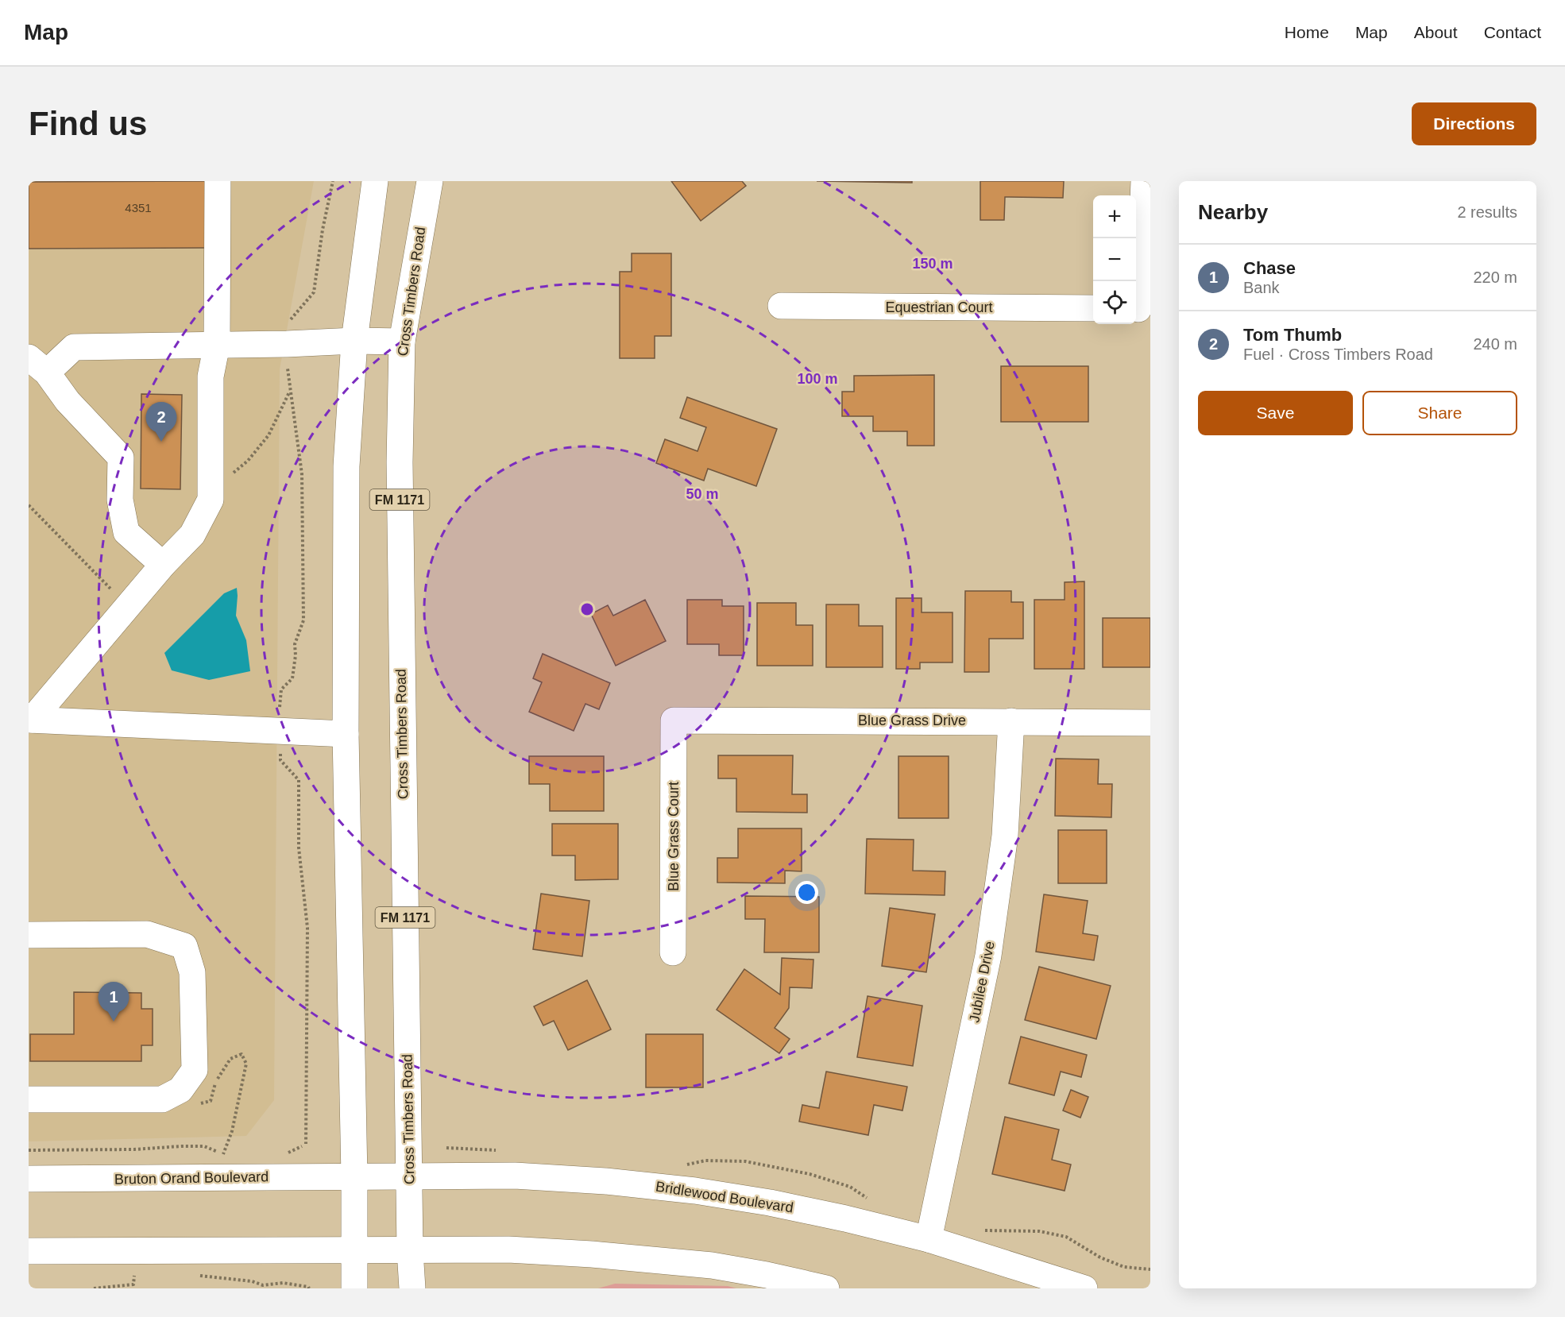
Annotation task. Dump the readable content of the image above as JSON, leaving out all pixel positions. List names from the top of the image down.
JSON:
{
  "streets": {
    "main road": [
      "Cross Timbers Road",
      "Equestrian Court",
      "FM 1171",
      "Blue Grass Drive",
      "Blue Grass Court",
      "Jubilee Drive",
      "Bruton Orand Boulevard",
      "Bridlewood Boulevard"
    ]
  },
  "crossings": [
    ["Cross Timbers Road", "Bridlewood Boulevard"],
    ["Blue Grass Drive", "Blue Grass Court"],
    ["Blue Grass Drive", "Jubilee Drive"],
    ["Jubilee Drive", "Bridlewood Boulevard"],
    ["Bruton Orand Boulevard", "Bridlewood Boulevard"]
  ],
  "house_numbers": ["4351"],
  "page": {
    "header": "Map",
    "nav": [
      "Home",
      "Map",
      "About",
      "Contact"
    ],
    "buttons": [
      "Directions",
      ["Save", "Share"]
    ],
    "title": "Find us",
    "heading": ["Nearby", "2 results"],
    "map_buttons": ["+", "−"],
    "list": [
      {
        "mark": "1",
        "name": "Chase",
        "note": "Bank",
        "value": "220 m"
      },
      {
        "mark": "2",
        "name": "Tom Thumb",
        "note": "Fuel · Cross Timbers Road",
        "value": "240 m"
      }
    ],
    "pins": ["2", "1"]
  },
  "rings": ["150 m", "100 m", "50 m"]
}
